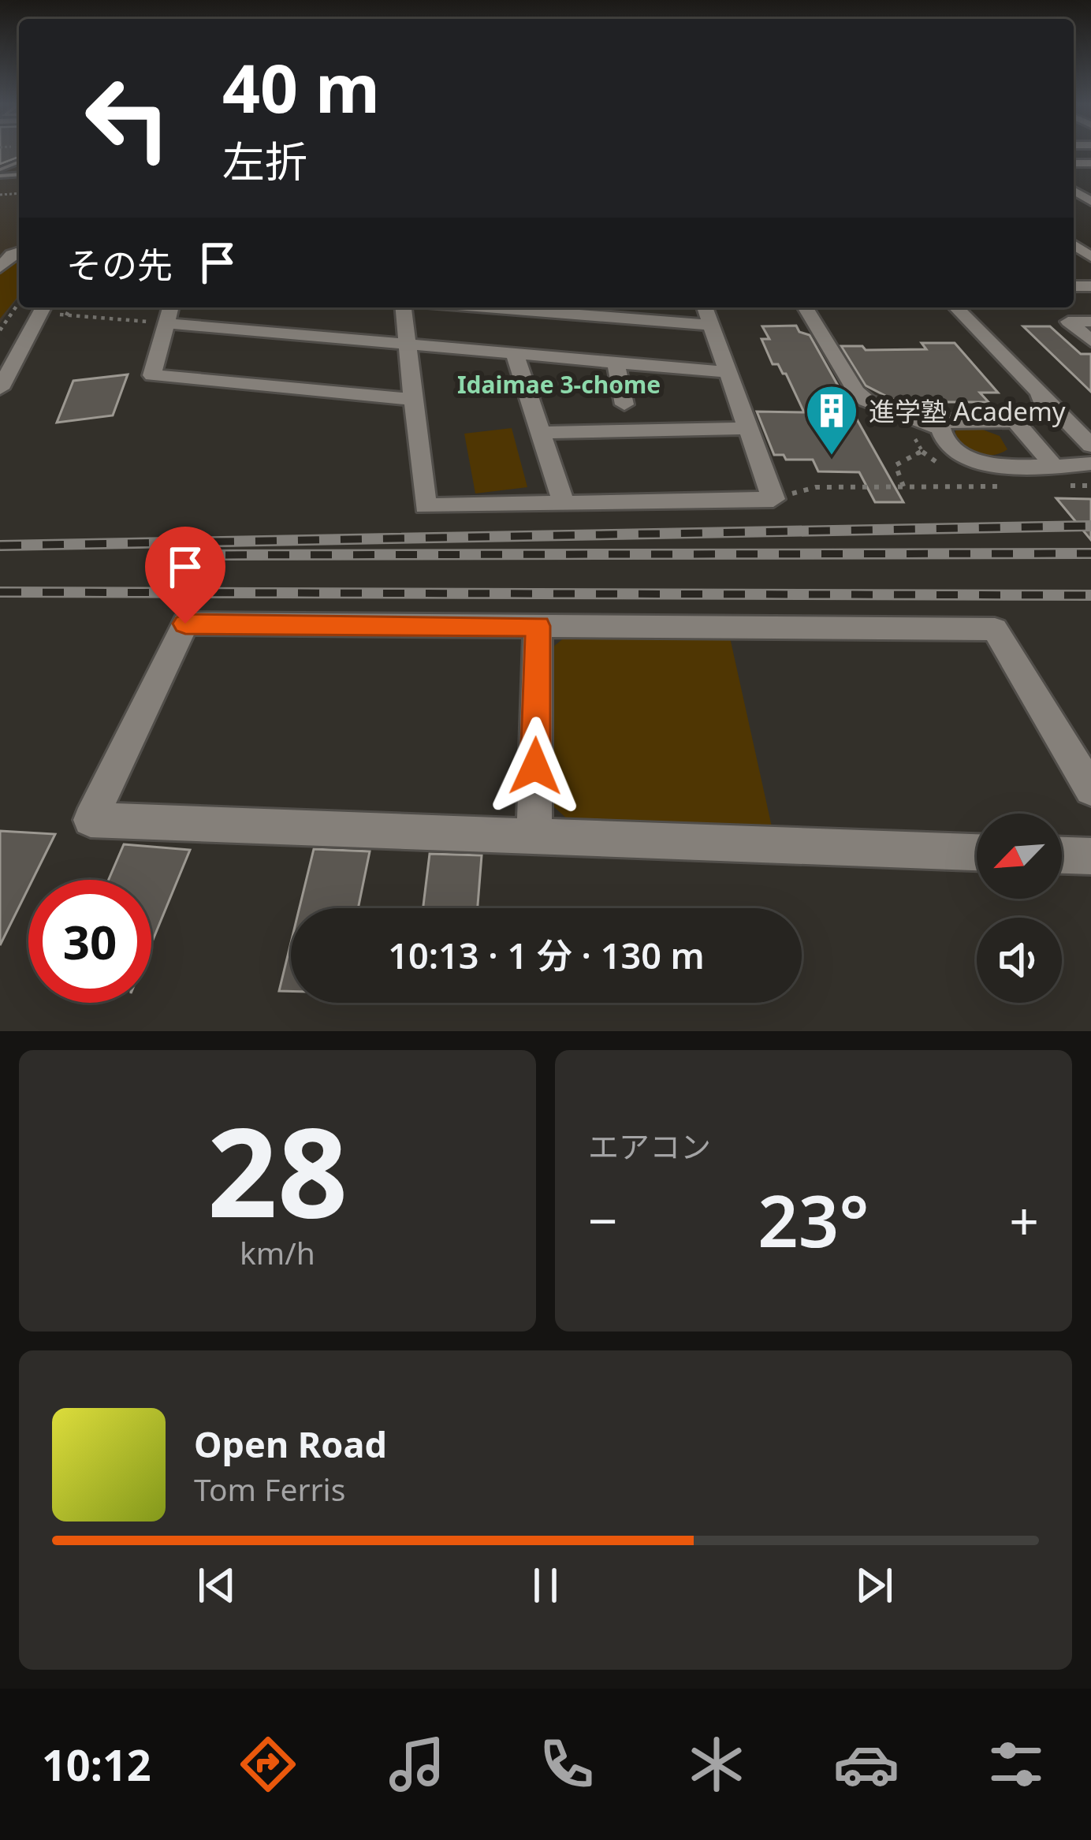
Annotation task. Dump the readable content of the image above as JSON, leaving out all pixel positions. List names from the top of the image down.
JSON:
{
  "districts": ["Idaimae 3-chome"],
  "places": {
    "building": ["進学塾 Academy"]
  },
  "north": "bottom left",
  "page": {
    "turn": ["40 m", "左折"],
    "then": "その先",
    "limit": "30",
    "trip": "10:13 · 1 分 · 130 m",
    "tile": [
      ["28", "km/h"],
      "エアコン"
    ],
    "heat": ["−", "23°", "+"],
    "song": ["Open Road", "Tom Ferris"],
    "tabs": "10:12"
  }
}
